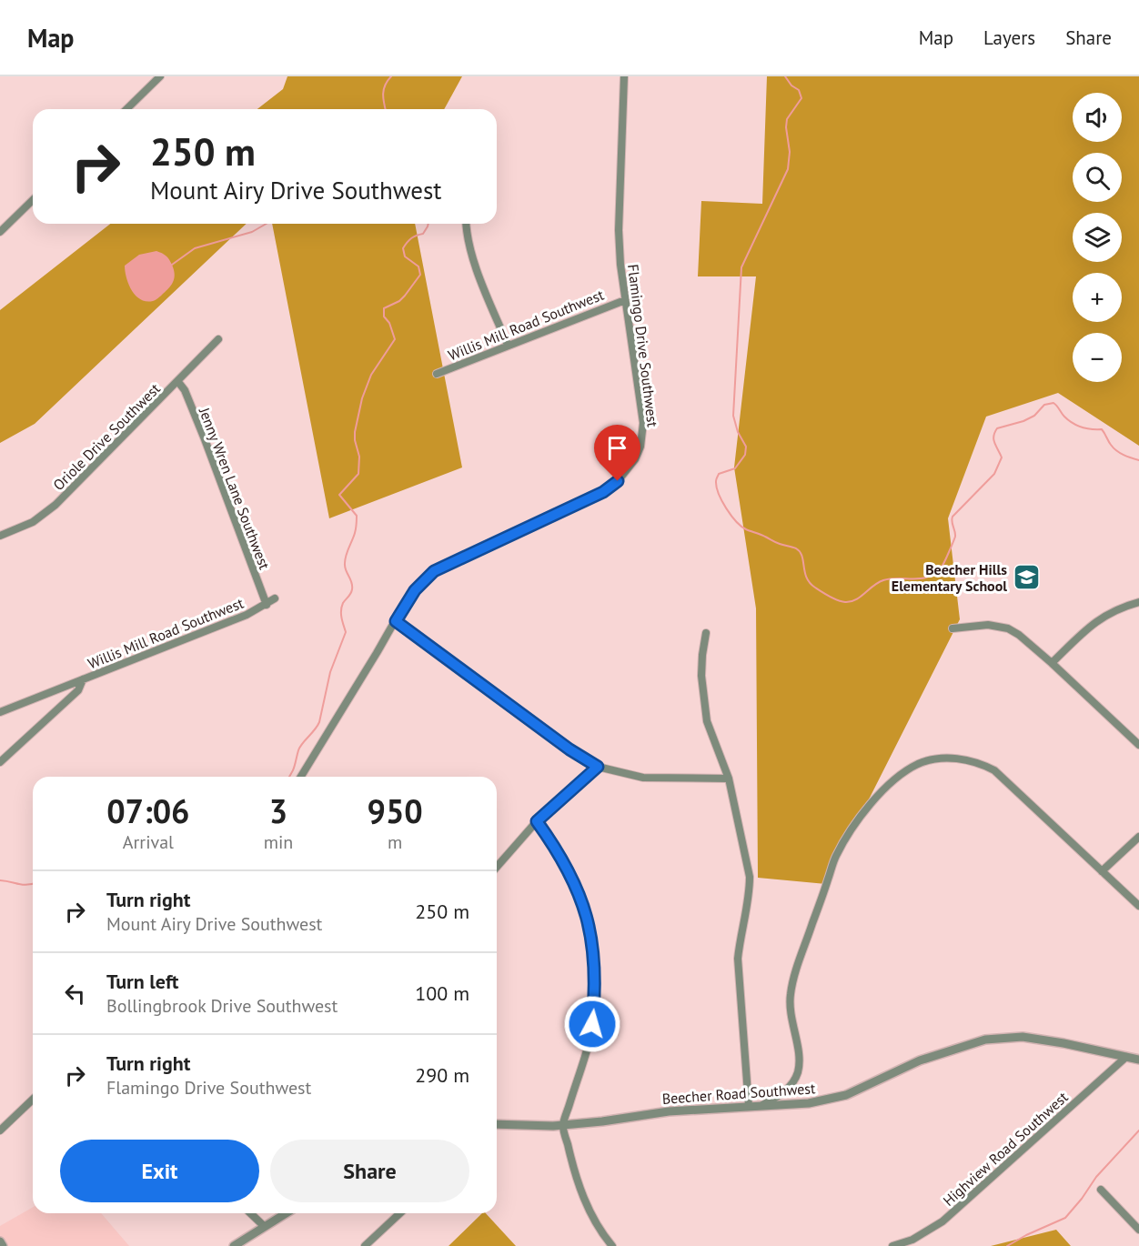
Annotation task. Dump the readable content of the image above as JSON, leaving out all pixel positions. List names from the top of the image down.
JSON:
{
  "streets": {
    "street": [
      "Willis Mill Road Southwest",
      "Flamingo Drive Southwest",
      "Oriole Drive Southwest",
      "Jenny Wren Lane Southwest",
      "Beecher Road Southwest",
      "Highview Road Southwest"
    ]
  },
  "crossings": [
    ["Willis Mill Road Southwest", "Flamingo Drive Southwest"],
    ["Willis Mill Road Southwest", "Jenny Wren Lane Southwest"],
    ["Oriole Drive Southwest", "Jenny Wren Lane Southwest"],
    ["Beecher Road Southwest", "Highview Road Southwest"]
  ],
  "places": {
    "school or university": ["Beecher Hills Elementary School"]
  },
  "page": {
    "header": "Map",
    "nav": ["Map", "Layers", "Share"],
    "map_buttons": ["+", "−"],
    "turn": ["250 m", "Mount Airy Drive Southwest"],
    "eta": [
      "07:06",
      "Arrival",
      "3",
      "min",
      "950",
      "m"
    ],
    "list": [
      {
        "name": "Turn right",
        "note": "Mount Airy Drive Southwest",
        "value": "250 m"
      },
      {
        "name": "Turn left",
        "note": "Bollingbrook Drive Southwest",
        "value": "100 m"
      },
      {
        "name": "Turn right",
        "note": "Flamingo Drive Southwest",
        "value": "290 m"
      }
    ],
    "buttons": ["Exit", "Share"]
  }
}
